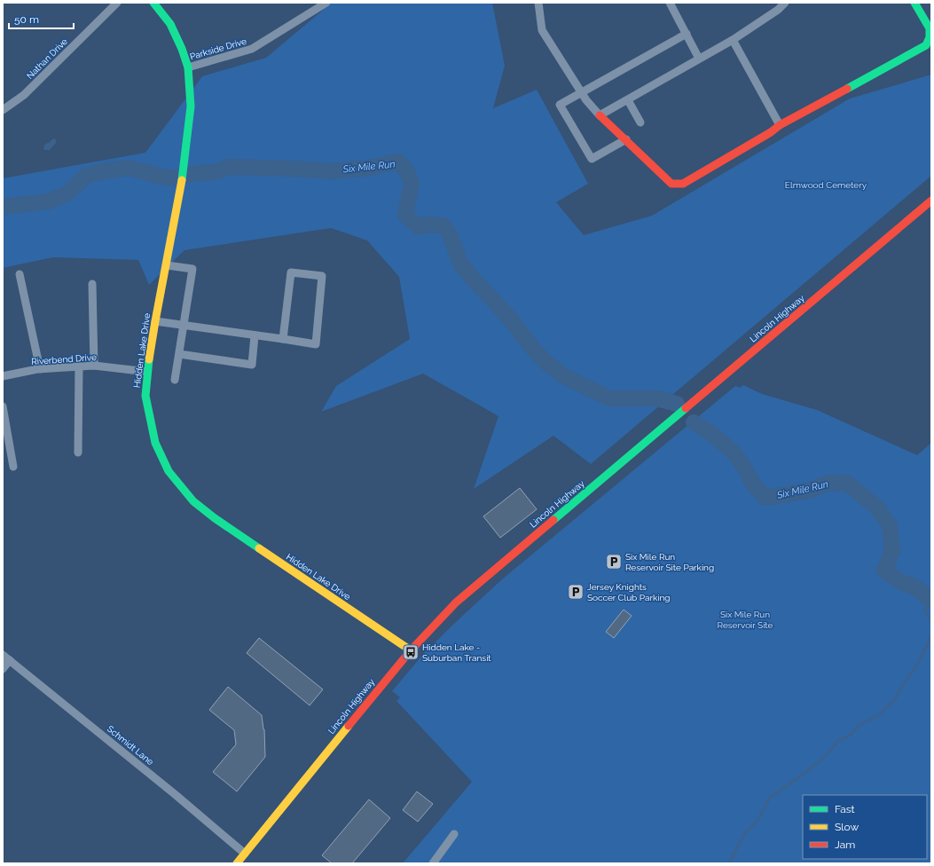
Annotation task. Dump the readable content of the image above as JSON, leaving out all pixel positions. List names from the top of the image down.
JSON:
{
  "streets": {
    "street": [
      "Parkside Drive",
      "Nathan Drive",
      "Lincoln Highway",
      "Hidden Lake Drive",
      "Riverbend Drive",
      "Schmidt Lane"
    ]
  },
  "crossings": [
    ["Parkside Drive", "Hidden Lake Drive"],
    ["Lincoln Highway", "Hidden Lake Drive"],
    ["Lincoln Highway", "Schmidt Lane"],
    ["Hidden Lake Drive", "Riverbend Drive"]
  ],
  "water": ["Six Mile Run"],
  "parks": ["Elmwood Cemetery", "Six Mile Run Reservoir Site"],
  "places": {
    "parking": ["Six Mile Run Reservoir Site Parking", "Jersey Knights Soccer Club Parking"],
    "bus stop": ["Hidden Lake - Suburban Transit"]
  },
  "legend": ["Fast", "Slow", "Jam"],
  "scale_bar": "50 m"
}
